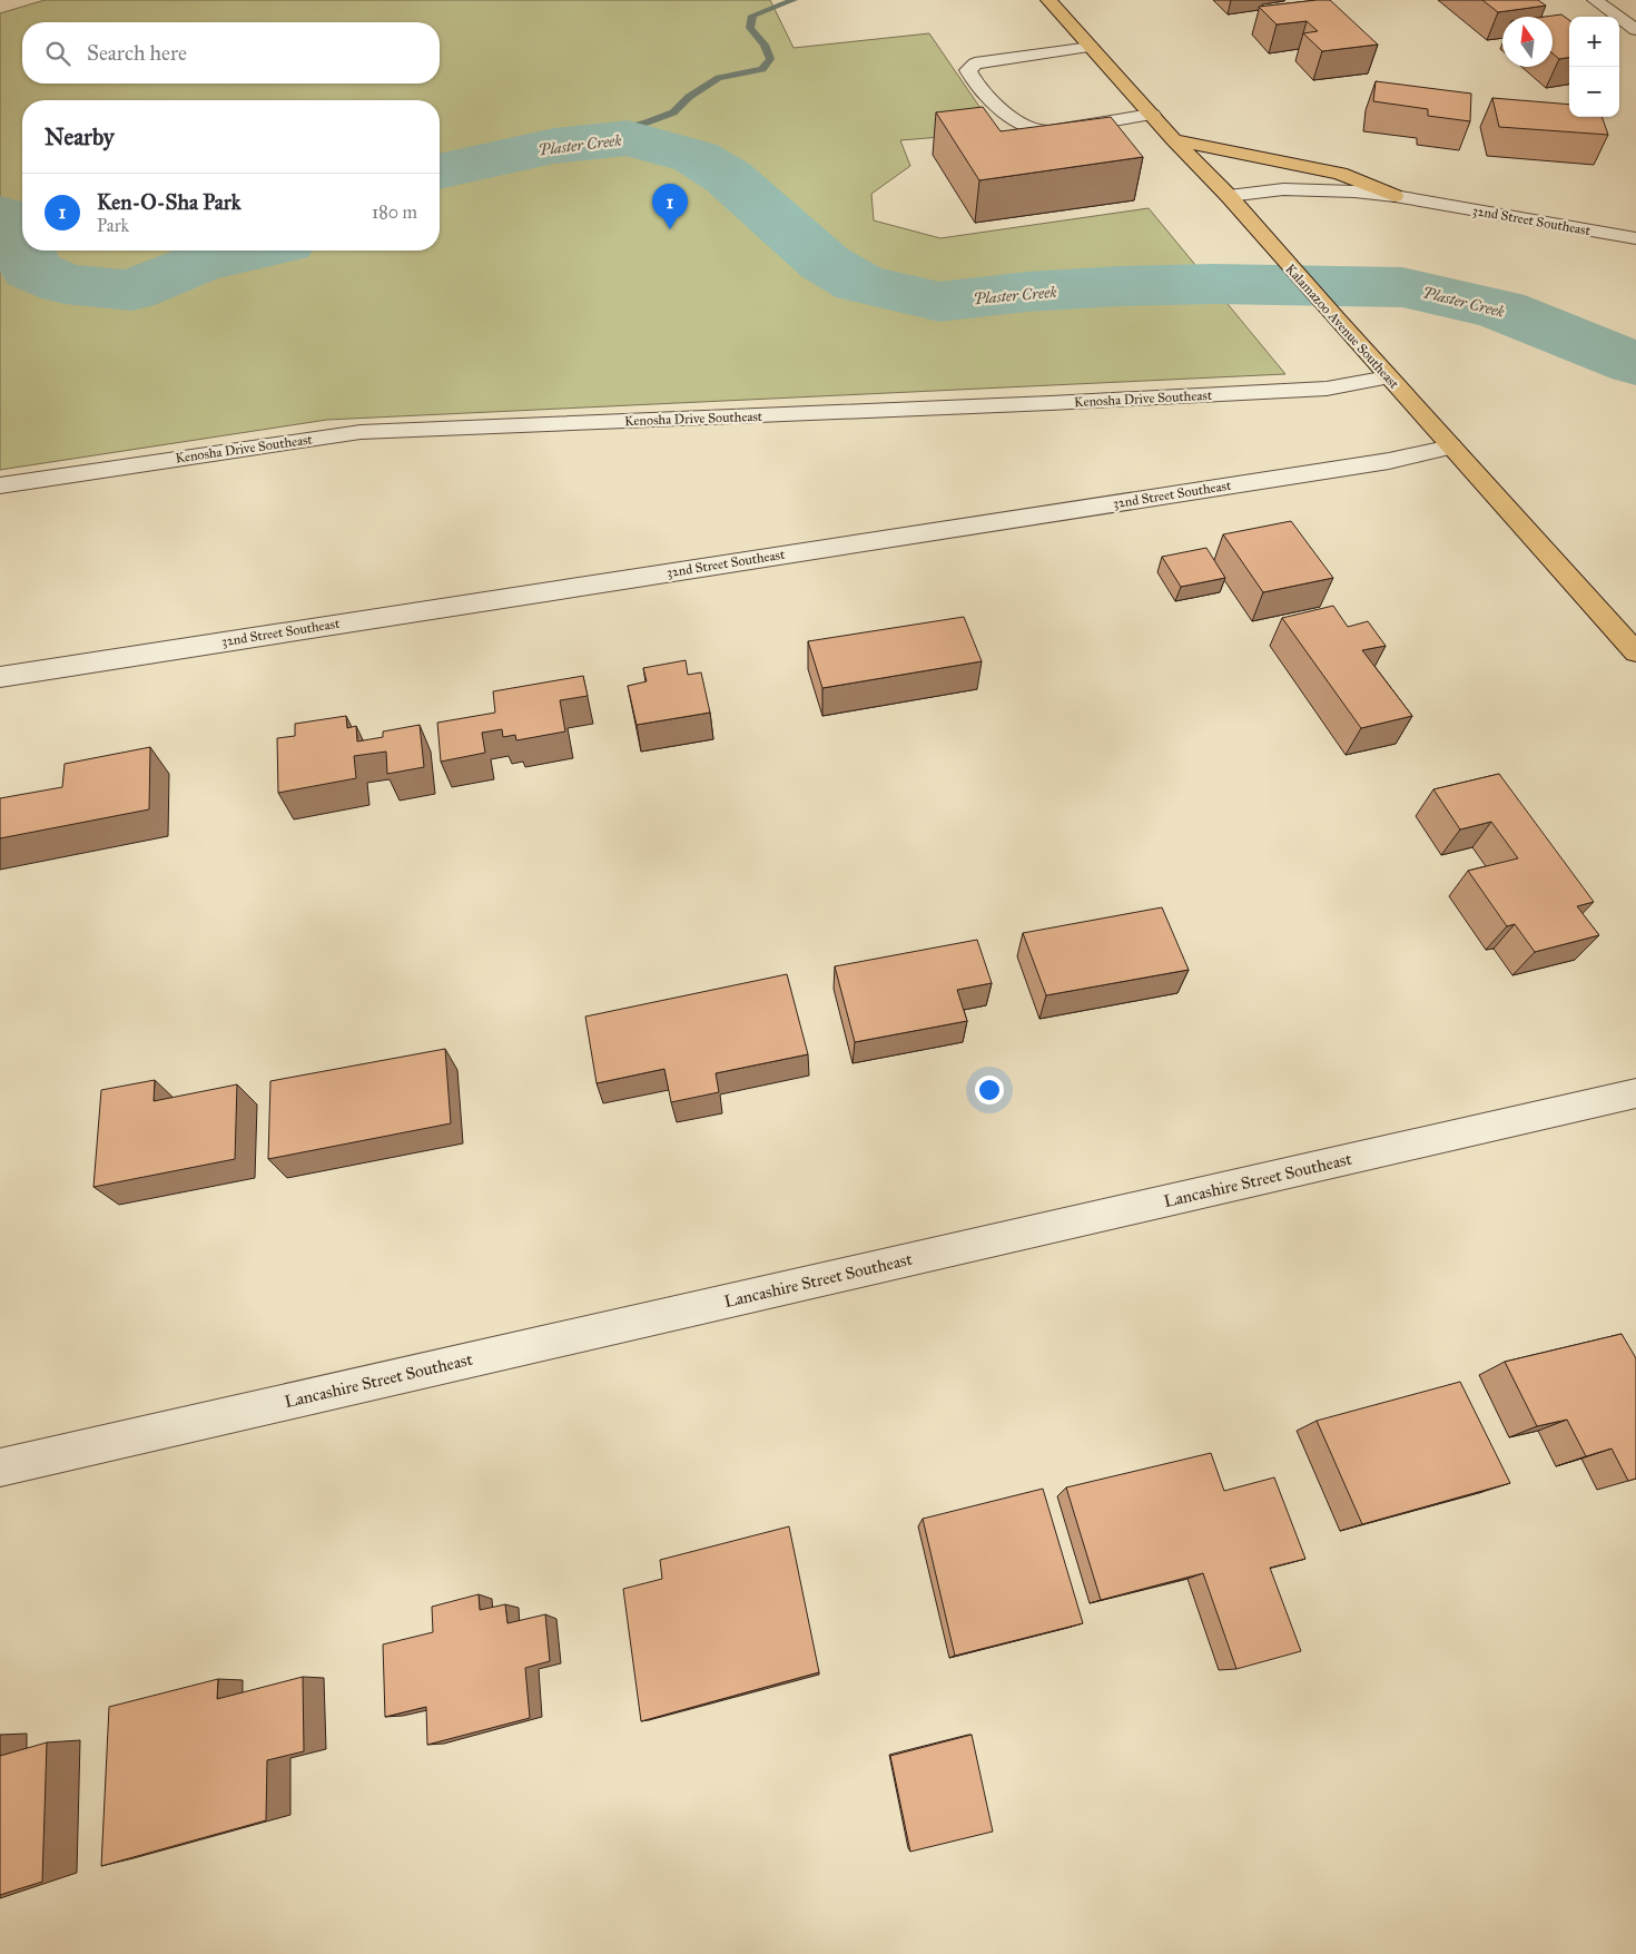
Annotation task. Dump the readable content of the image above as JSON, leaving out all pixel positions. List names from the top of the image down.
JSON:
{
  "streets": {
    "main road": ["Kalamazoo Avenue Southeast"],
    "street": ["32nd Street Southeast", "Kenosha Drive Southeast", "Lancashire Street Southeast"]
  },
  "crossings": [
    ["32nd Street Southeast", "Kalamazoo Avenue Southeast"],
    ["Kalamazoo Avenue Southeast", "Kenosha Drive Southeast"]
  ],
  "water": ["Plaster Creek"],
  "north": "top",
  "page": {
    "map_buttons": ["+", "−"],
    "search": "Search here",
    "heading": "Nearby",
    "list": [
      {
        "mark": "1",
        "name": "Ken-O-Sha Park",
        "note": "Park",
        "value": "180 m"
      }
    ],
    "pins": "1"
  }
}
